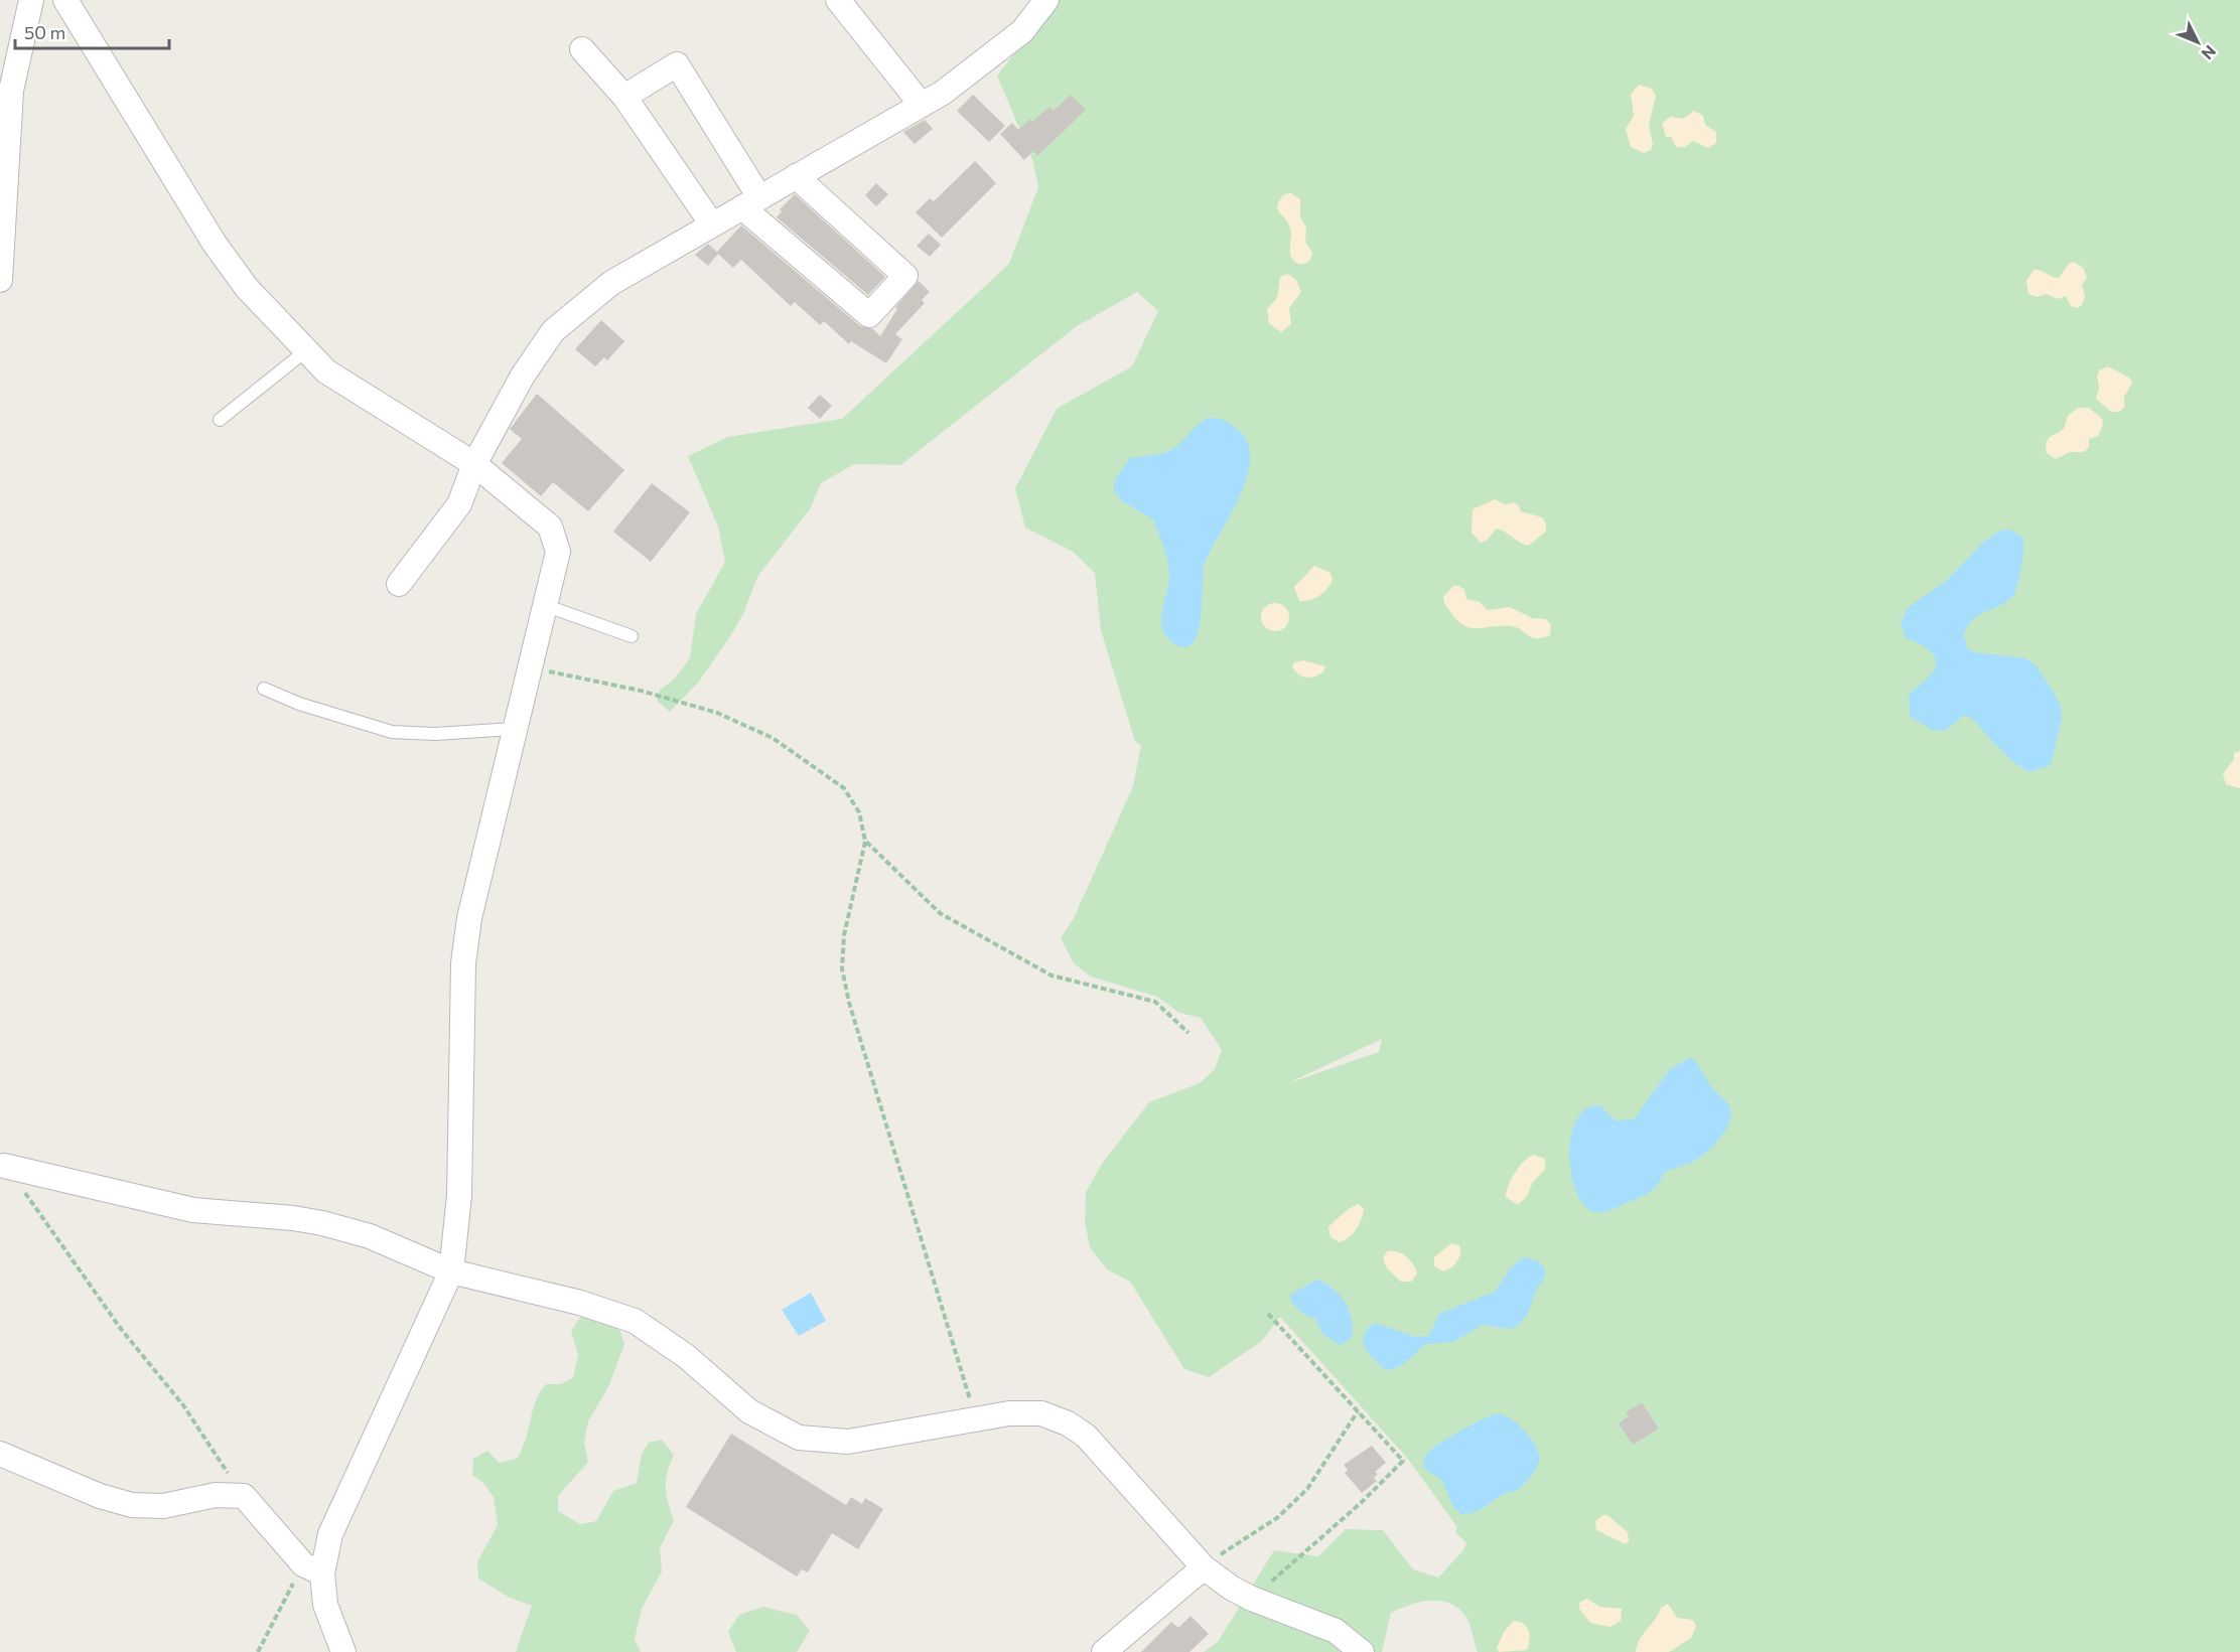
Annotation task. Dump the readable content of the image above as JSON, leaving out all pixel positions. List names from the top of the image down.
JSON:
{
  "scale_bar": "50 m",
  "north": "bottom right"
}
